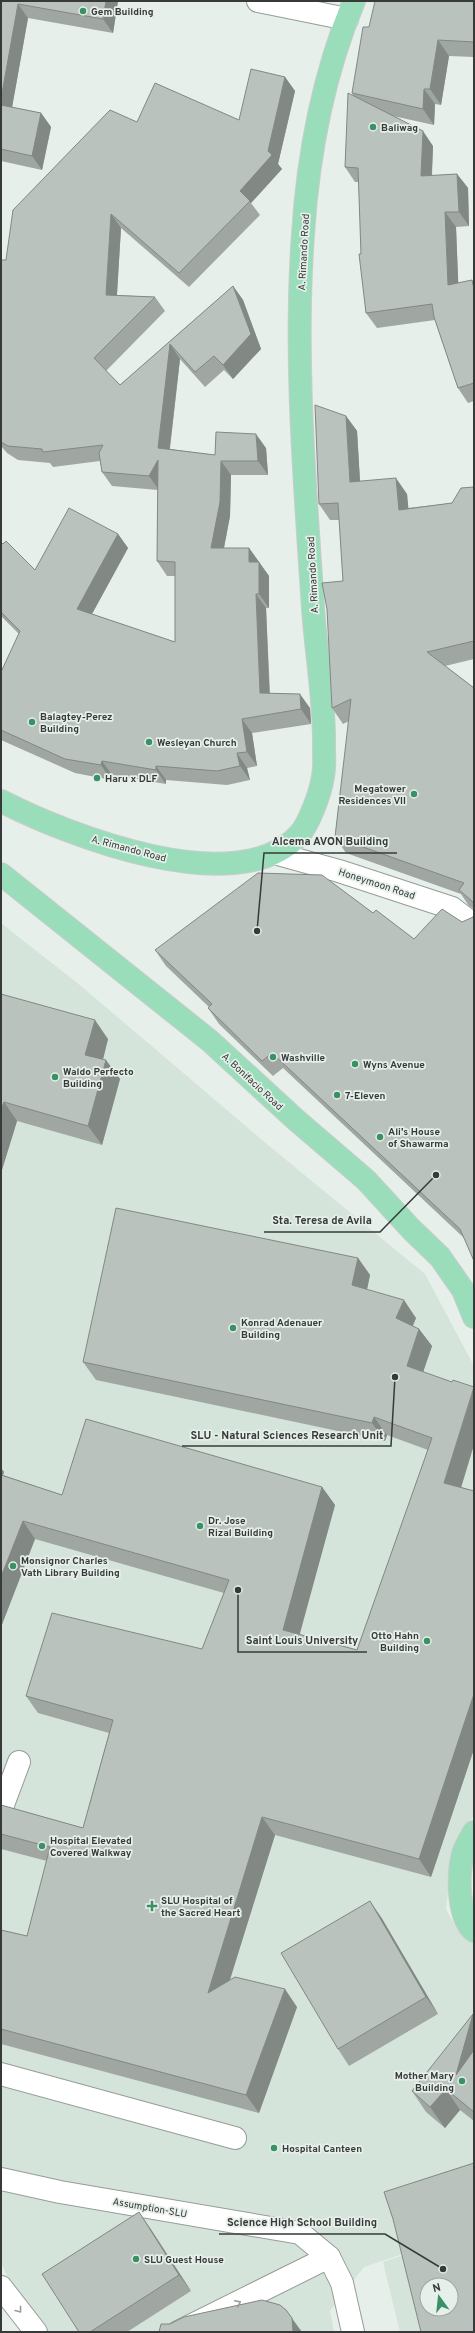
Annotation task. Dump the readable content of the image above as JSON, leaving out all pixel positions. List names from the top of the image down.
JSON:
{
  "streets": {
    "main road": ["A. Rimando Road", "A. Bonifacio Road"],
    "street": ["Honeymoon Road", "Assumption-SLU"]
  },
  "crossings": [
    ["A. Rimando Road", "Honeymoon Road"]
  ],
  "places": {
    "other": [
      "Gem Building",
      "Baliwag",
      "Balagtey-Perez Building",
      "Wesleyan Church",
      "Haru x DLF",
      "Megatower Residences VII",
      "Alcema AVON Building",
      "Washville",
      "Wyns Avenue",
      "Waldo Perfecto Building",
      "7-Eleven",
      "Ali's House of Shawarma",
      "Sta. Teresa de Avila",
      "Konrad Adenauer Building",
      "SLU - Natural Sciences Research Unit",
      "Dr. Jose Rizal Building",
      "Monsignor Charles Vath Library Building",
      "Saint Louis University",
      "Otto Hahn Building",
      "Hospital Elevated Covered Walkway",
      "Mother Mary Building",
      "Hospital Canteen",
      "SLU Guest House",
      "Science High School Building"
    ],
    "health": ["SLU Hospital of the Sacred Heart"]
  },
  "north": "top"
}
